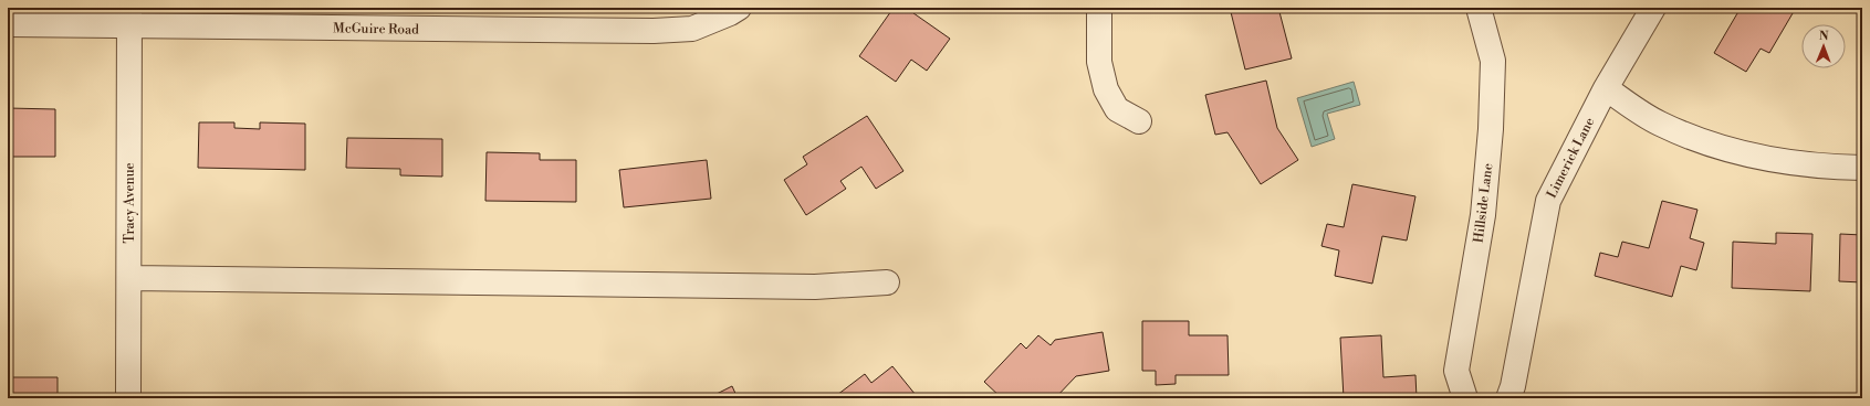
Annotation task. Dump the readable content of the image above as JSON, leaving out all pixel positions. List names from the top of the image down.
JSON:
{
  "streets": {
    "street": [
      "McGuire Road",
      "Limerick Lane",
      "Tracy Avenue",
      "Hillside Lane"
    ]
  },
  "crossings": [
    ["McGuire Road", "Tracy Avenue"]
  ],
  "north": "top"
}
